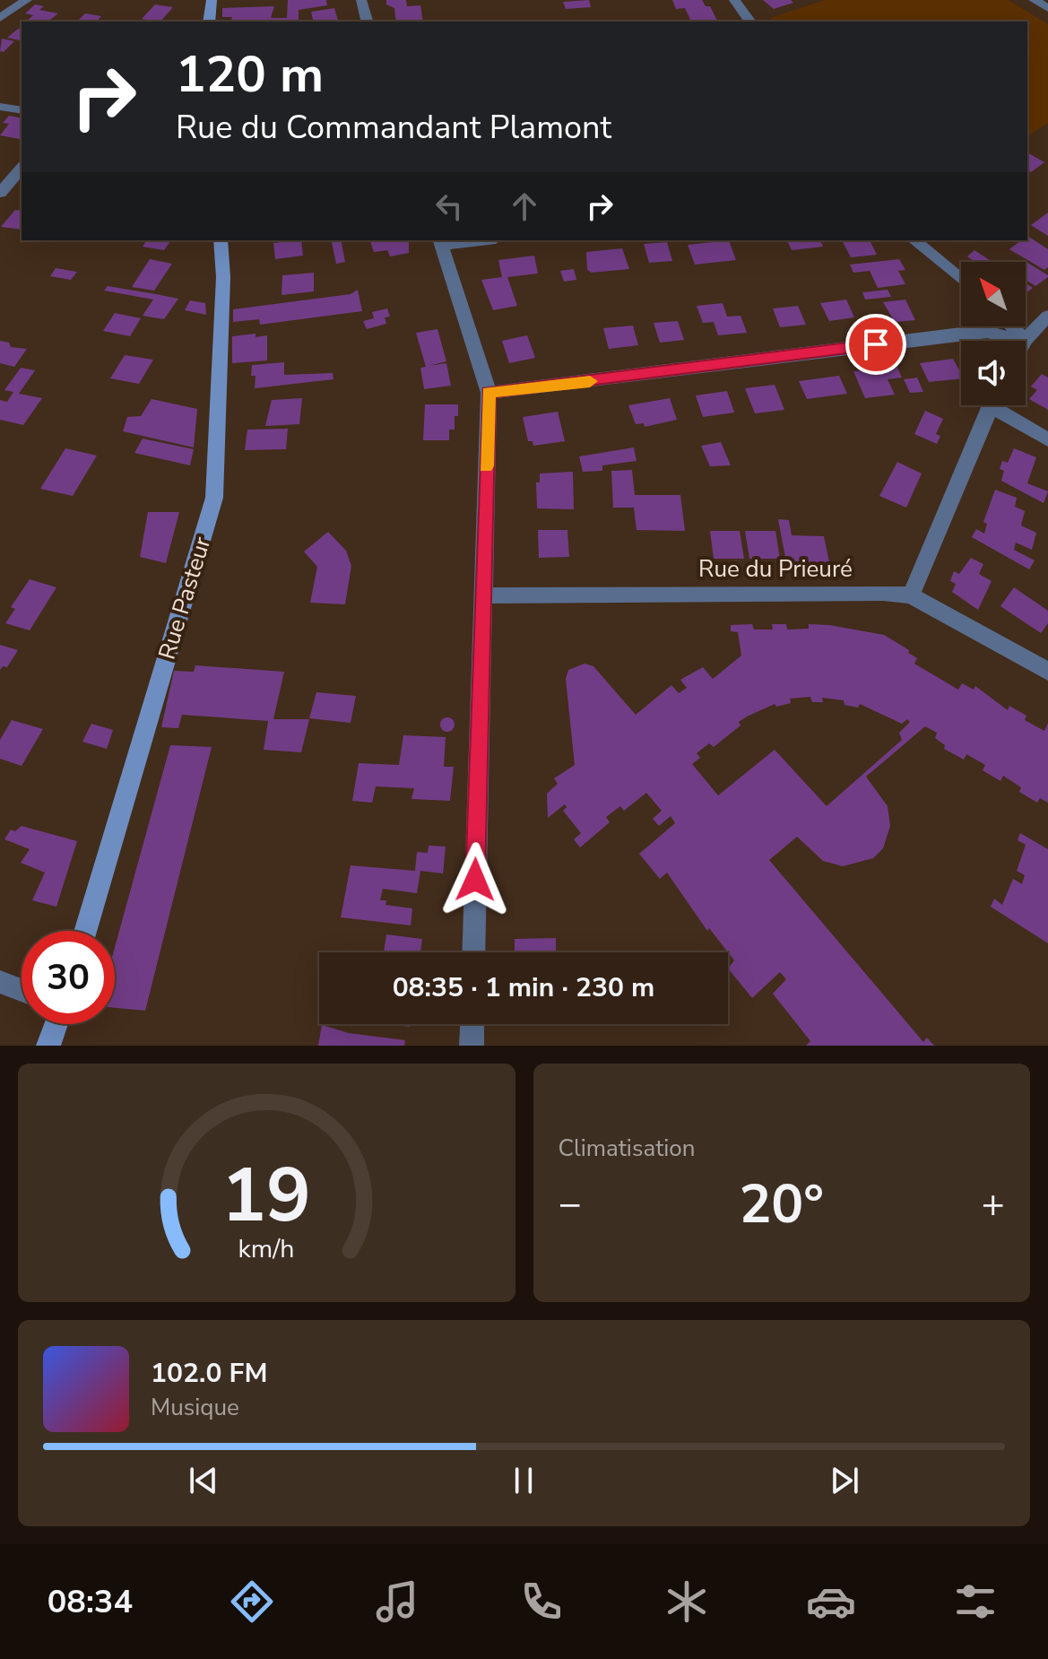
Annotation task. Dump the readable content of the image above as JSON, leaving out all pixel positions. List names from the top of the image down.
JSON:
{
  "streets": {
    "main road": ["Rue Pasteur"],
    "street": ["Rue du Prieuré"]
  },
  "north": "top left",
  "page": {
    "turn": ["120 m", "Rue du Commandant Plamont"],
    "limit": "30",
    "trip": "08:35 · 1 min · 230 m",
    "tile": "Climatisation",
    "heat": ["−", "20°", "+"],
    "song": ["102.0 FM", "Musique"],
    "tabs": "08:34",
    "gauge": ["19", "km/h"]
  }
}
